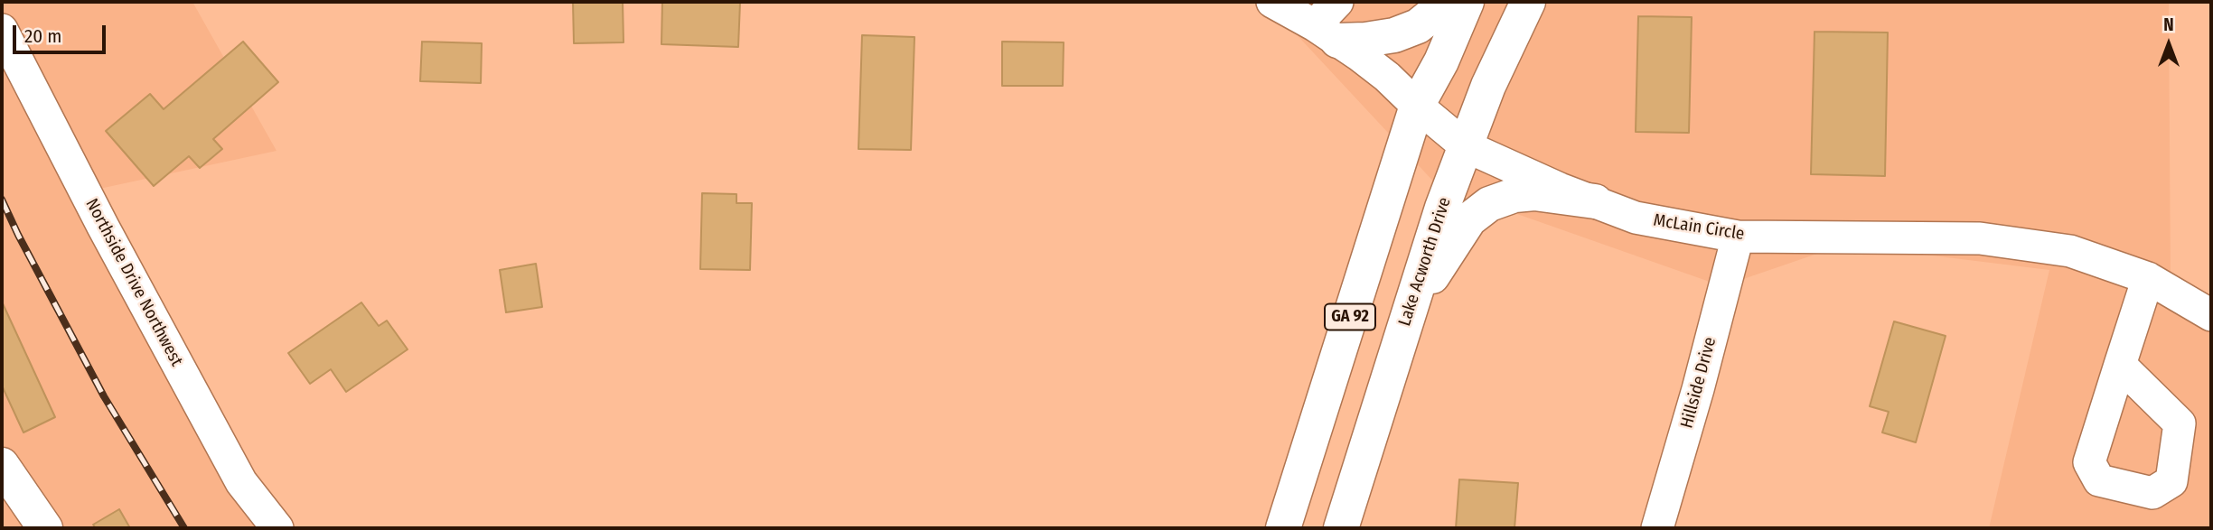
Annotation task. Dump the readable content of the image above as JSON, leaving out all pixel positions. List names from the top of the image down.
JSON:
{
  "streets": {
    "main road": ["Lake Acworth Drive", "GA 92"],
    "street": ["McLain Circle", "Northside Drive Northwest", "Hillside Drive"]
  },
  "crossings": [
    ["McLain Circle", "Lake Acworth Drive"],
    ["McLain Circle", "GA 92"],
    ["McLain Circle", "Hillside Drive"]
  ],
  "scale_bar": "20 m",
  "north": "top"
}
